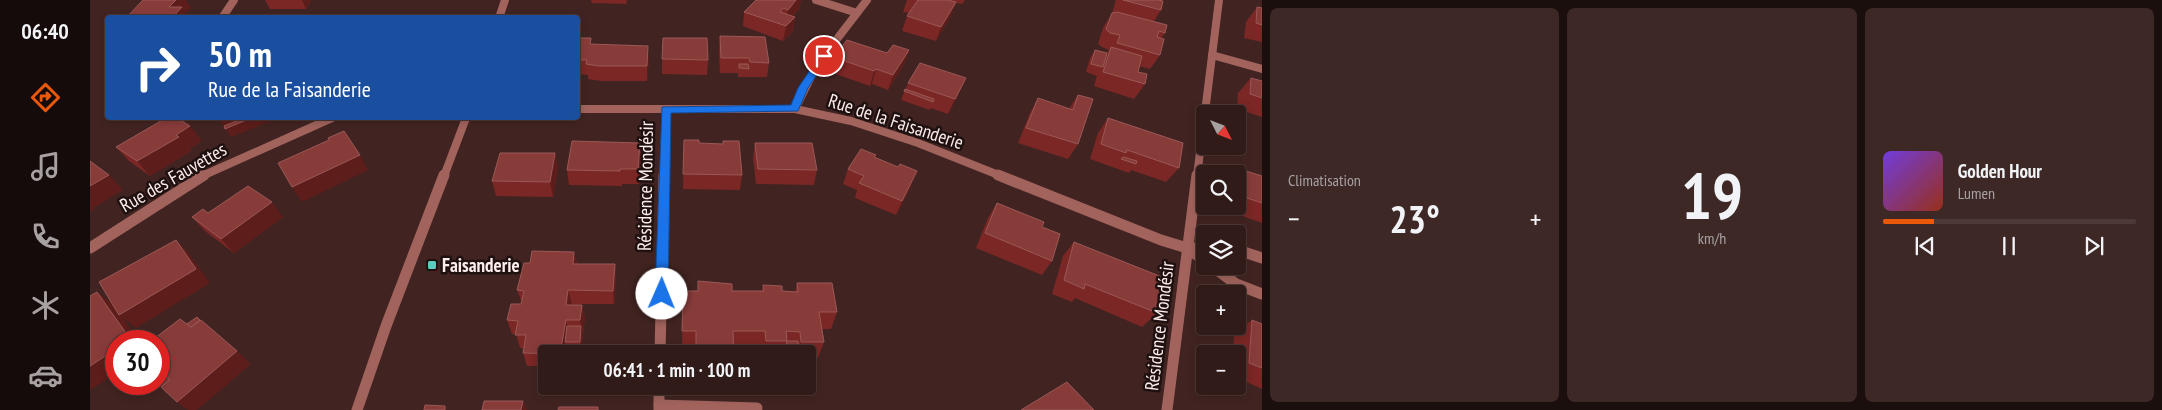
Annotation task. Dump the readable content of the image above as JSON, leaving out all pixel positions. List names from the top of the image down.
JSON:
{
  "streets": {
    "street": ["Rue de la Faisanderie", "Rue des Fauvettes", "Résidence Mondésir"]
  },
  "crossings": [
    ["Rue de la Faisanderie", "Résidence Mondésir"]
  ],
  "places": {
    "transit": ["Faisanderie"]
  },
  "north": "bottom right",
  "page": {
    "tabs": "06:40",
    "tile": [
      "Climatisation",
      ["19", "km/h"]
    ],
    "turn": ["50 m", "Rue de la Faisanderie"],
    "map_buttons": ["+", "−"],
    "song": ["Golden Hour", "Lumen"],
    "heat": ["−", "23°", "+"],
    "limit": "30",
    "trip": "06:41 · 1 min · 100 m"
  }
}
